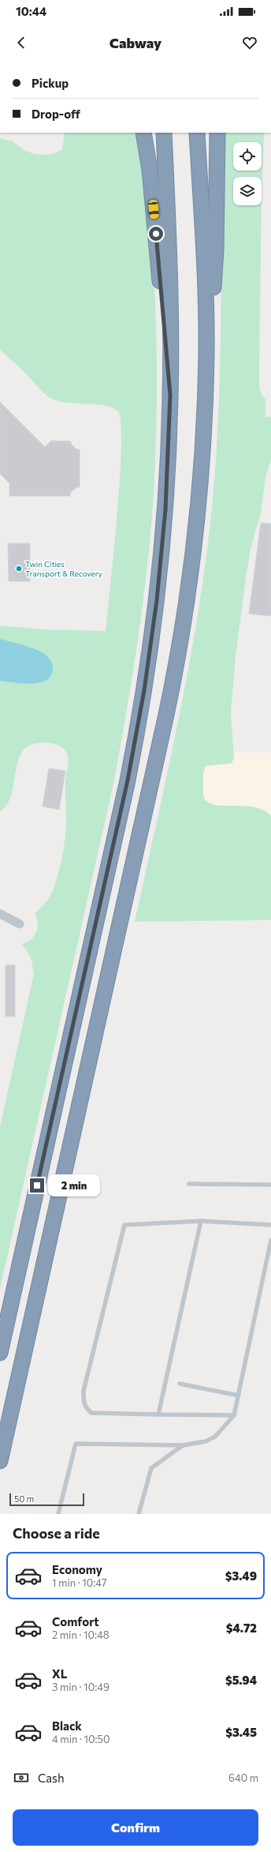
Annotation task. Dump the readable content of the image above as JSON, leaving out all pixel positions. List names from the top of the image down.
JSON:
{
  "places": ["Twin Cities Transport & Recovery"],
  "scale_bar": "50 m",
  "page": {
    "status": "10:44",
    "header": "Cabway",
    "banner": ["Pickup", "Drop-off"],
    "bubble": "2 min",
    "scale": "50 m",
    "heading": "Choose a ride",
    "list": [
      {
        "name": "Economy",
        "note": "1 min · 10:47",
        "value": "$3.49"
      },
      {
        "name": "Comfort",
        "note": "2 min · 10:48",
        "value": "$4.72"
      },
      {
        "name": "XL",
        "note": "3 min · 10:49",
        "value": "$5.94"
      },
      {
        "name": "Black",
        "note": "4 min · 10:50",
        "value": "$3.45"
      }
    ],
    "pay": ["Cash", "640 m"],
    "buttons": "Confirm"
  }
}
